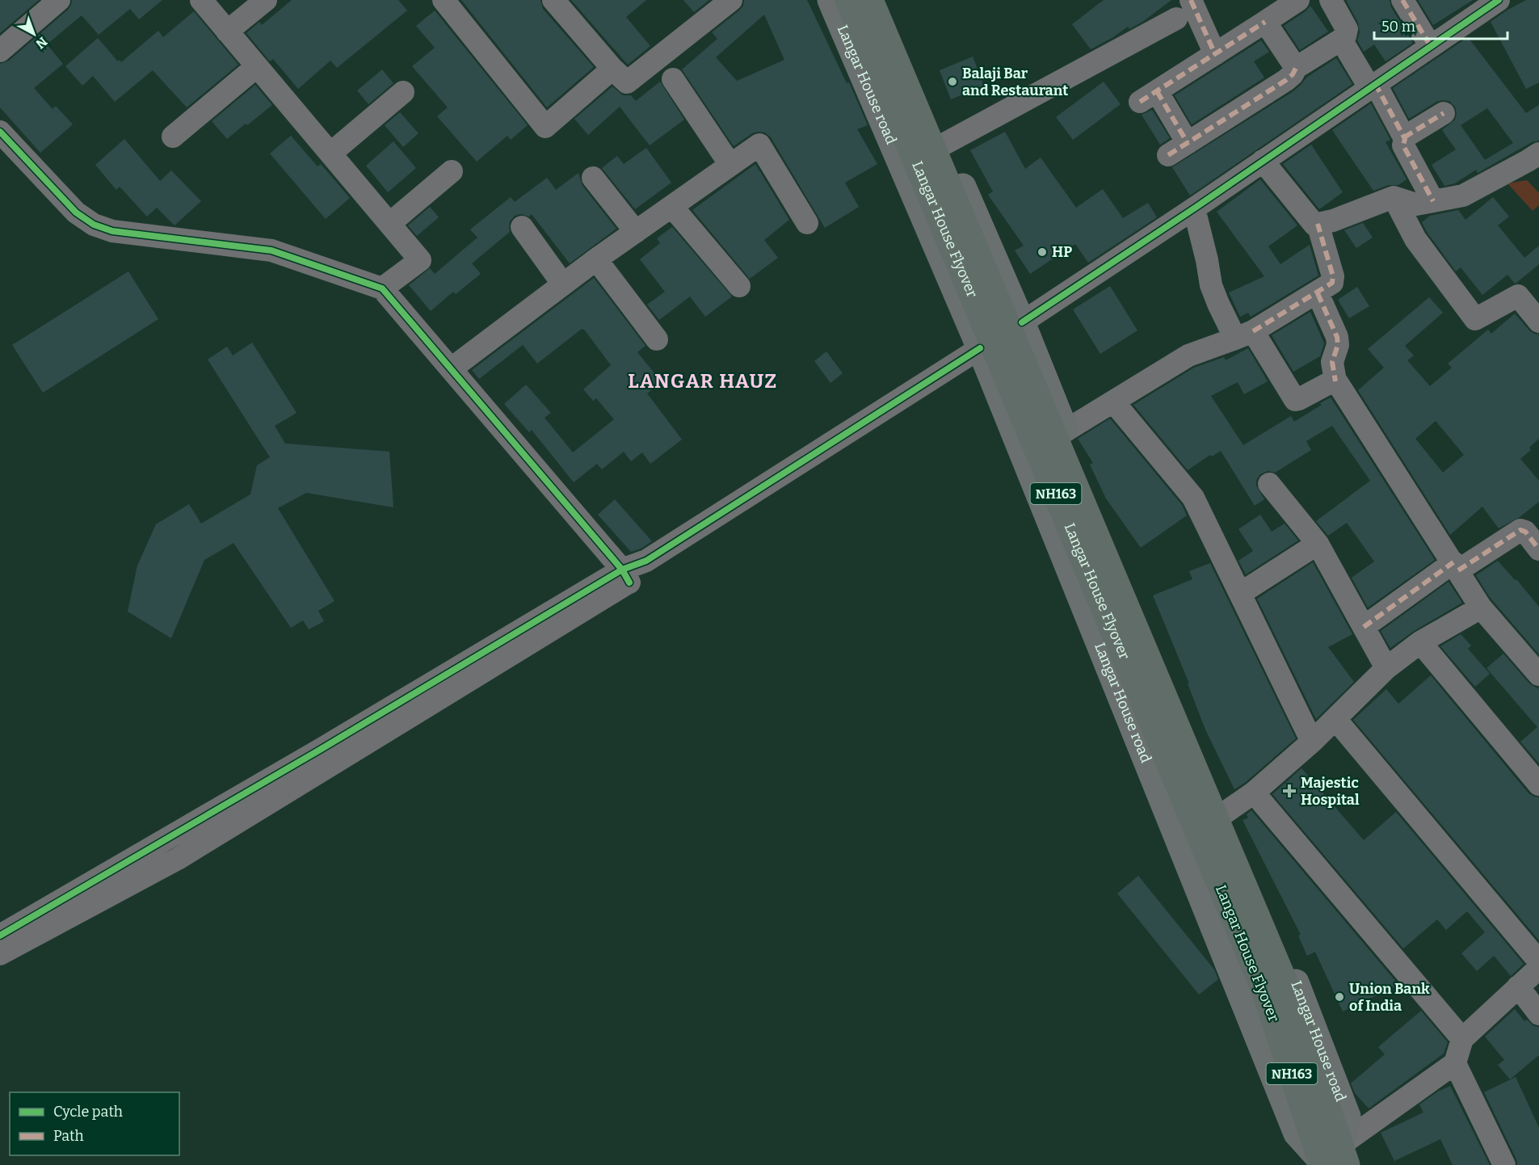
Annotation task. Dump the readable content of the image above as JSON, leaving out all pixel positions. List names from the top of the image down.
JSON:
{
  "streets": {
    "highway": ["Langar House Flyover", "NH163"],
    "main road": ["Langar House road"]
  },
  "crossings": [
    ["Langar House road", "Langar House Flyover"]
  ],
  "districts": ["LANGAR HAUZ"],
  "places": {
    "other": ["Balaji Bar and Restaurant", "HP", "Union Bank of India"],
    "health": ["Majestic Hospital"]
  },
  "legend": ["Cycle path", "Path"],
  "scale_bar": "50 m",
  "north": "bottom right"
}
